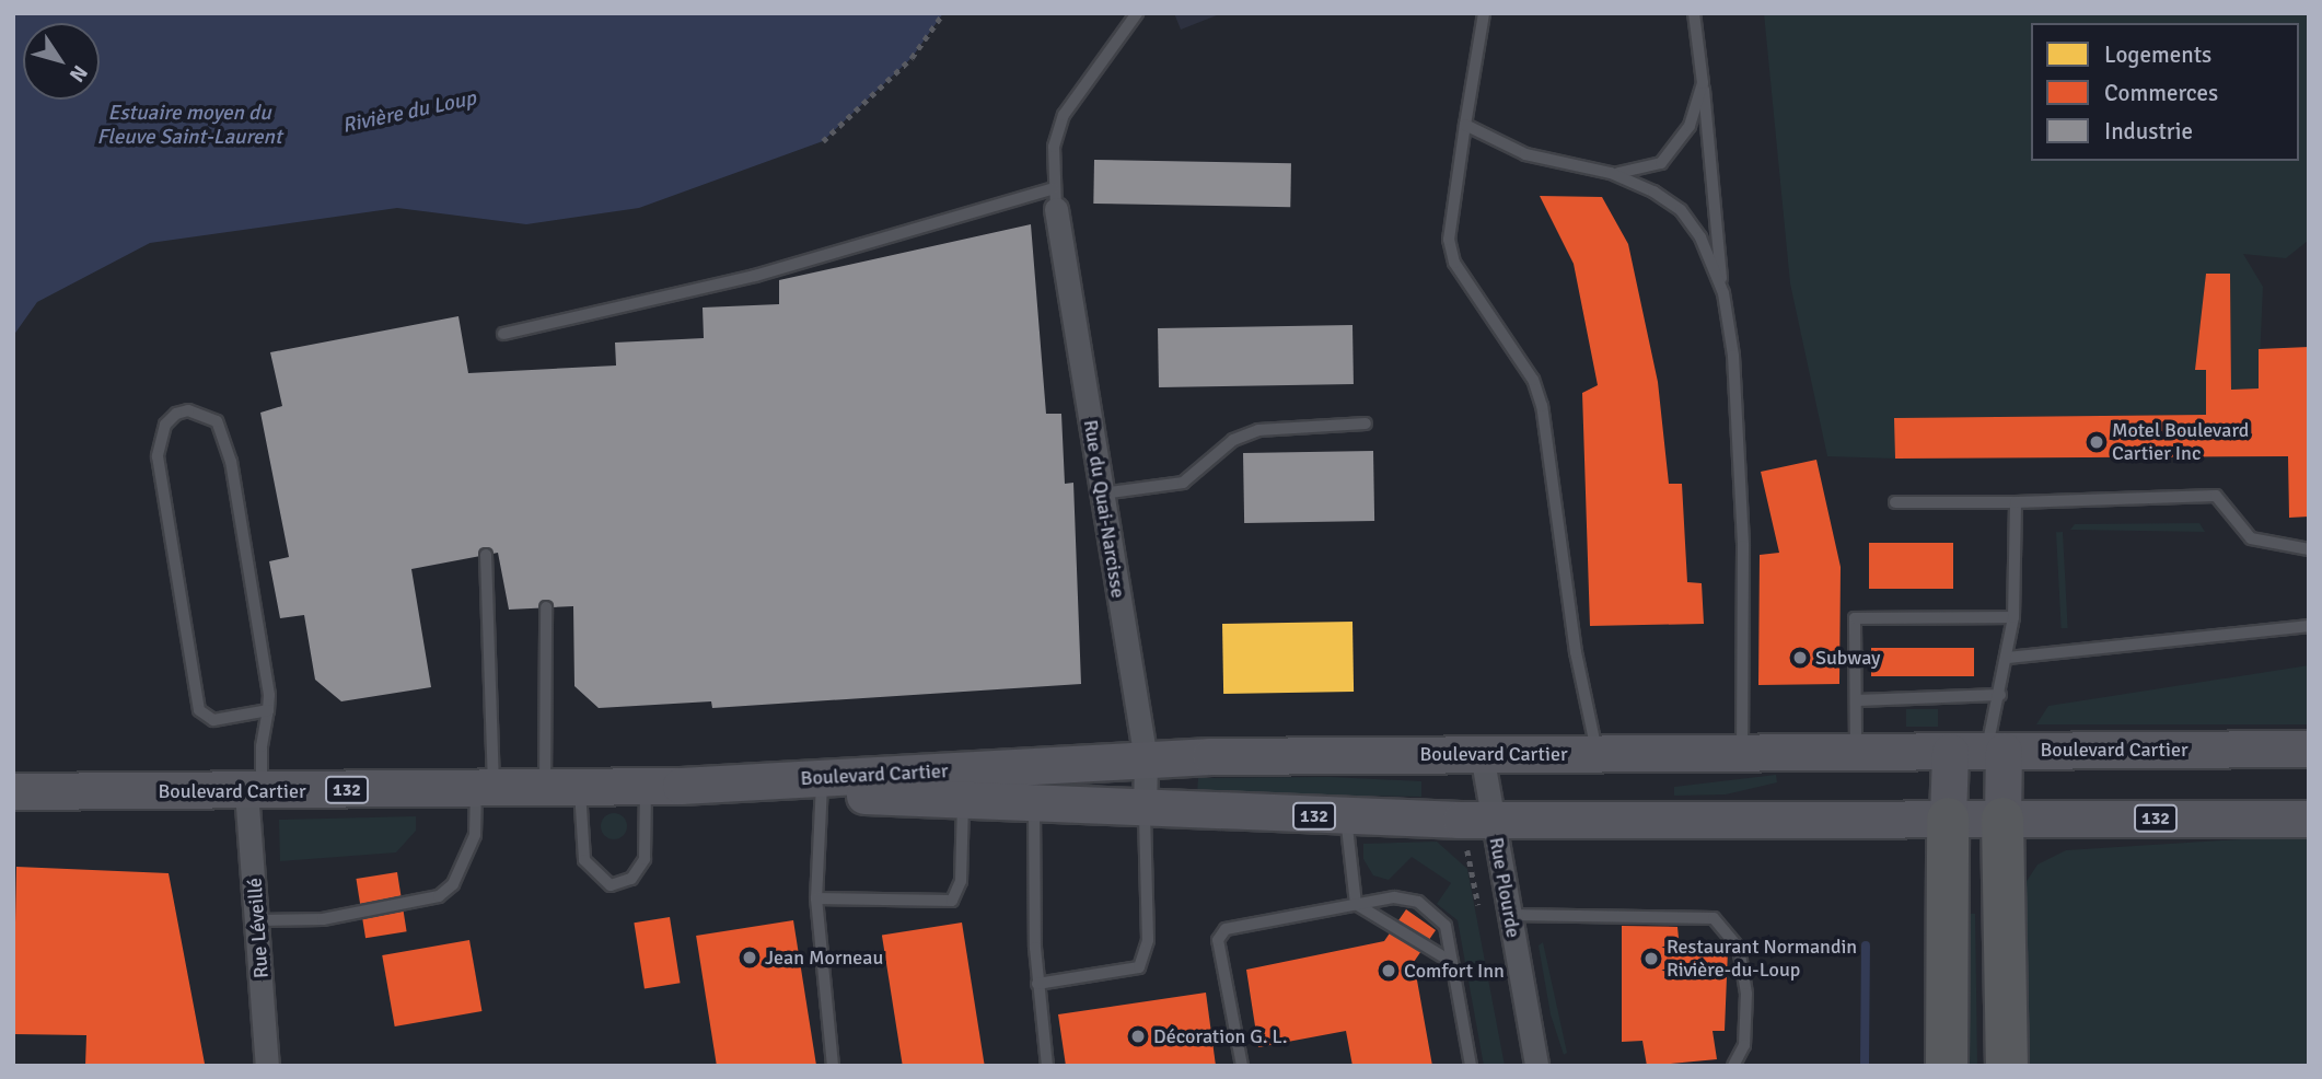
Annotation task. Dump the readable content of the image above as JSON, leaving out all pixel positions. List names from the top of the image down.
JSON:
{
  "streets": {
    "main road": ["Boulevard Cartier", "132"],
    "street": ["Rue du Quai-Narcisse", "Rue Plourde", "Rue Léveillé"]
  },
  "crossings": [
    ["Rue du Quai-Narcisse", "Boulevard Cartier"],
    ["Boulevard Cartier", "Rue Plourde"],
    ["Boulevard Cartier", "Rue Léveillé"]
  ],
  "water": ["Rivière du Loup", "Estuaire moyen du Fleuve Saint-Laurent"],
  "places": [
    "Motel Boulevard Cartier Inc",
    "Subway",
    "Jean Morneau",
    "Restaurant Normandin Rivière-du-Loup",
    "Comfort Inn",
    "Décoration G. L."
  ],
  "legend": ["Logements", "Commerces", "Industrie"],
  "north": "bottom right"
}
